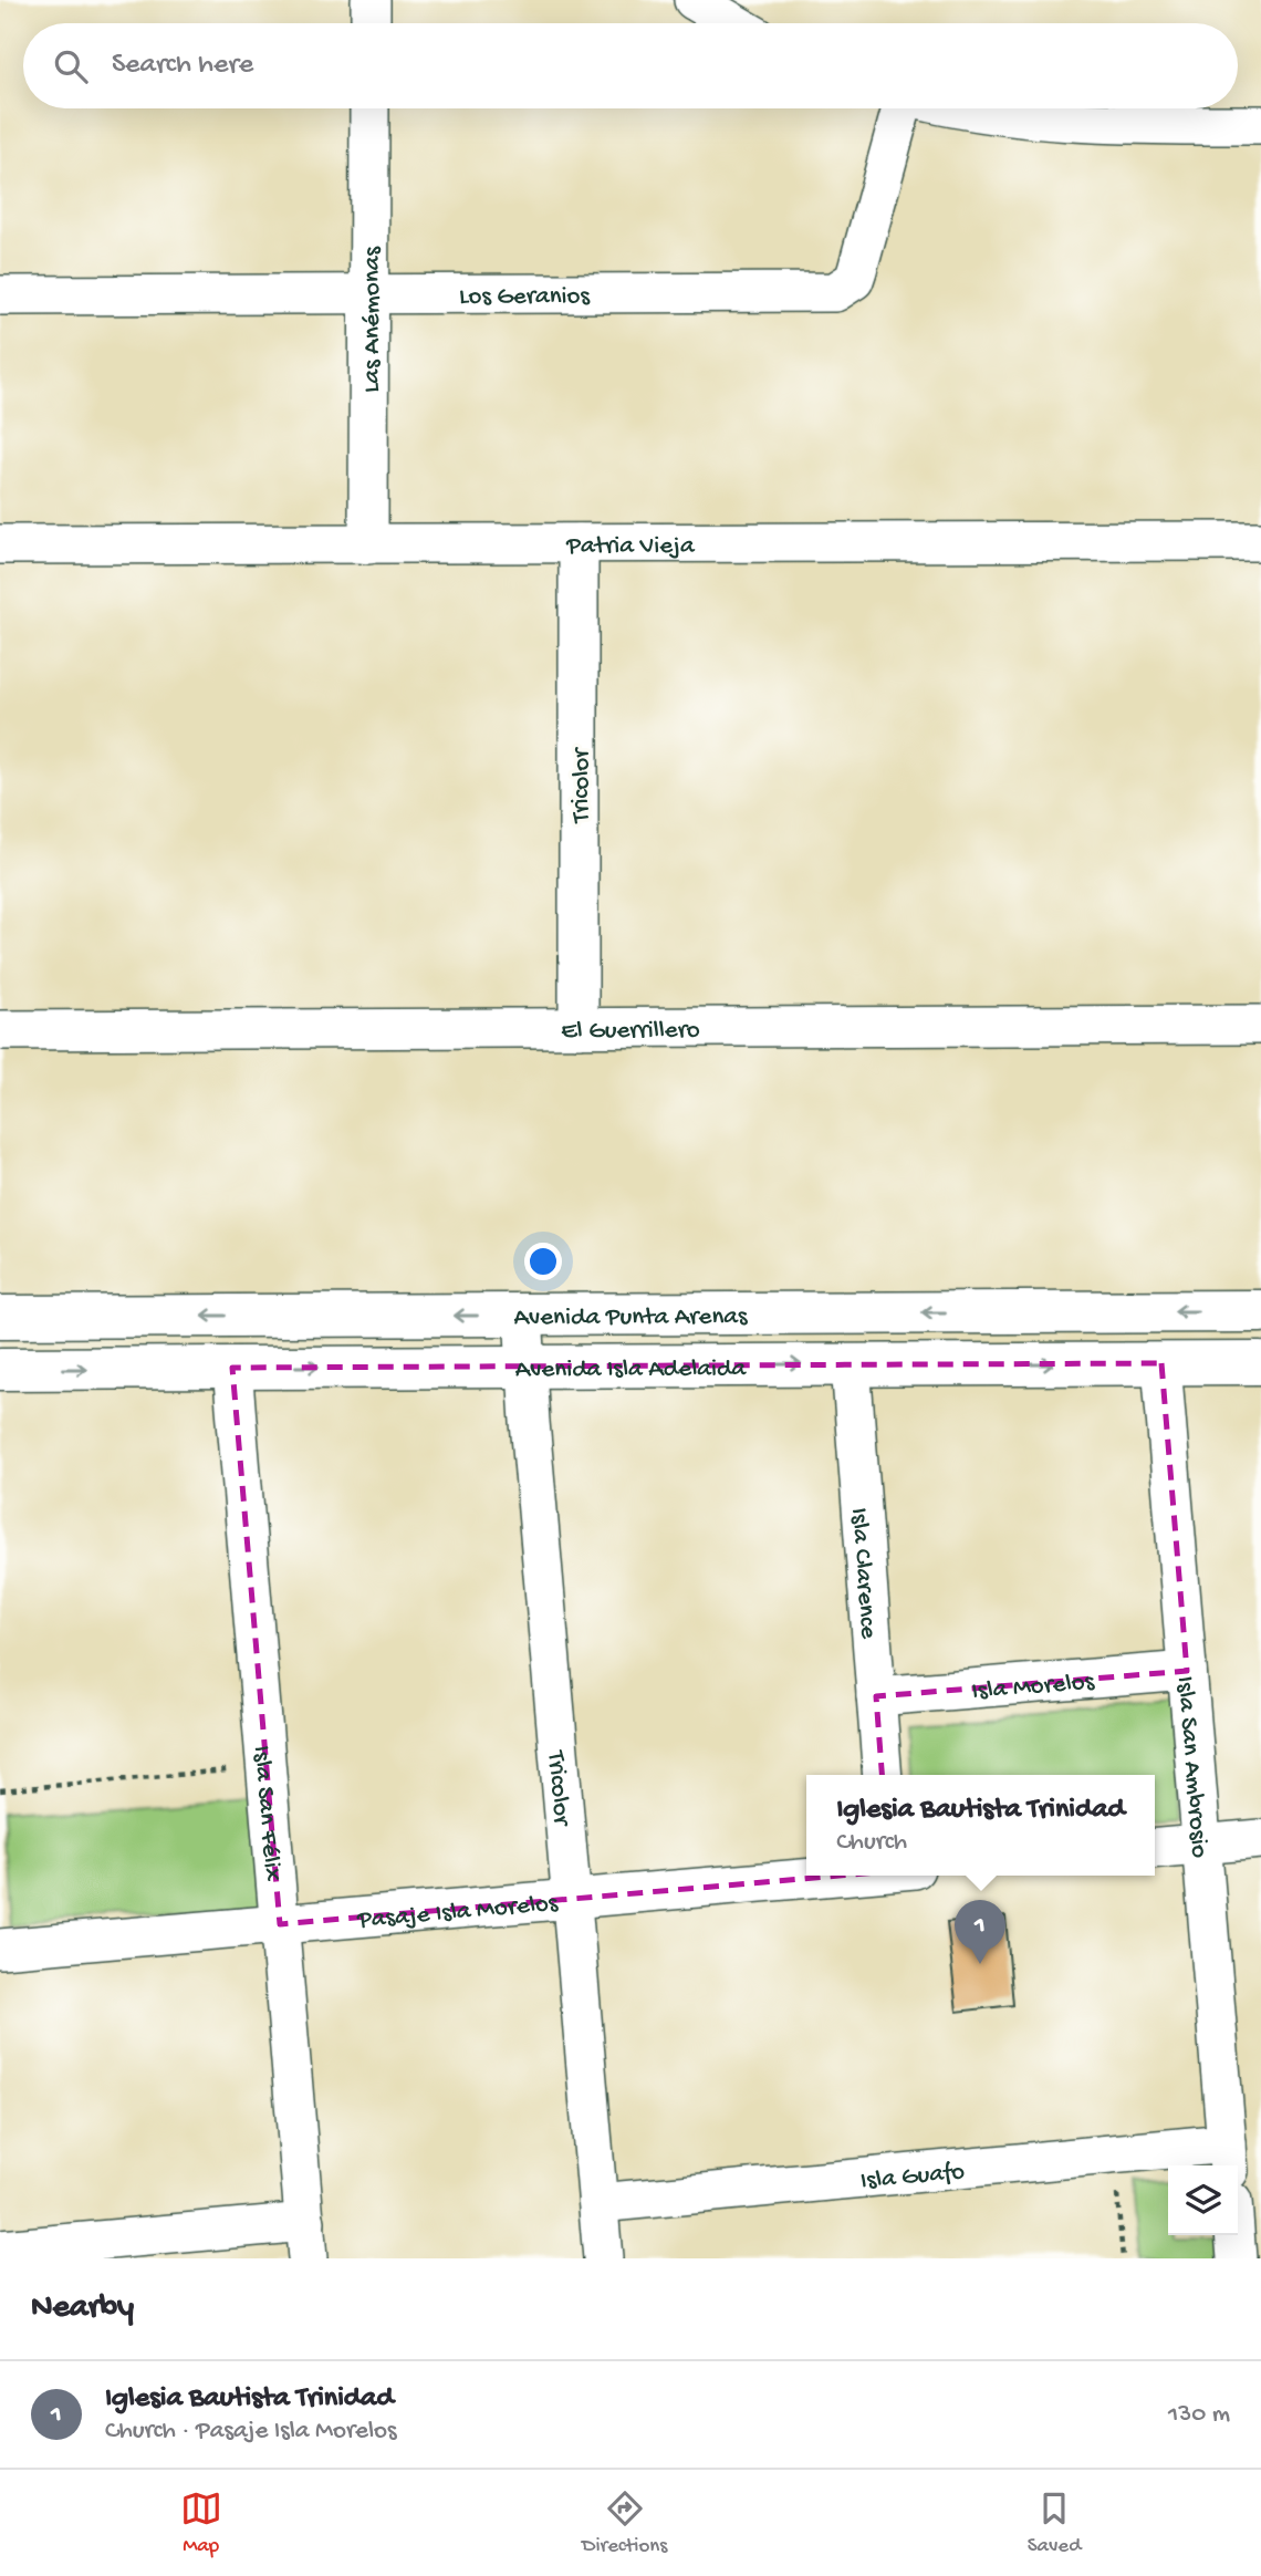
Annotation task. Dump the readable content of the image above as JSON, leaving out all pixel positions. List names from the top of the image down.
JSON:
{
  "streets": {
    "main road": ["Avenida Punta Arenas", "Avenida Isla Adelaida"],
    "street": [
      "Los Geranios",
      "Las Anémonas",
      "Patria Vieja",
      "Tricolor",
      "El Guerrillero",
      "Isla Clarence",
      "Isla Morelos",
      "Isla San Ambrosio",
      "Isla San Félix",
      "Pasaje Isla Morelos",
      "Isla Guafo"
    ]
  },
  "crossings": [
    ["Los Geranios", "Las Anémonas"],
    ["Las Anémonas", "Patria Vieja"],
    ["Patria Vieja", "Tricolor"],
    ["Tricolor", "El Guerrillero"],
    ["Tricolor", "Avenida Punta Arenas"],
    ["Tricolor", "Avenida Isla Adelaida"],
    ["Tricolor", "Pasaje Isla Morelos"],
    ["Tricolor", "Isla Guafo"],
    ["Avenida Isla Adelaida", "Isla Clarence"],
    ["Avenida Isla Adelaida", "Isla San Ambrosio"],
    ["Avenida Isla Adelaida", "Isla San Félix"],
    ["Isla Clarence", "Isla Morelos"],
    ["Isla Morelos", "Isla San Ambrosio"],
    ["Isla San Ambrosio", "Isla Guafo"],
    ["Isla San Félix", "Pasaje Isla Morelos"]
  ],
  "one_way": ["Avenida Punta Arenas", "Avenida Isla Adelaida"],
  "page": {
    "search": "Search here",
    "popup": ["Iglesia Bautista Trinidad", "Church"],
    "pins": "1",
    "heading": "Nearby",
    "list": [
      {
        "mark": "1",
        "name": "Iglesia Bautista Trinidad",
        "note": "Church · Pasaje Isla Morelos",
        "value": "130 m"
      }
    ],
    "nav": ["Map", "Directions", "Saved"]
  }
}
